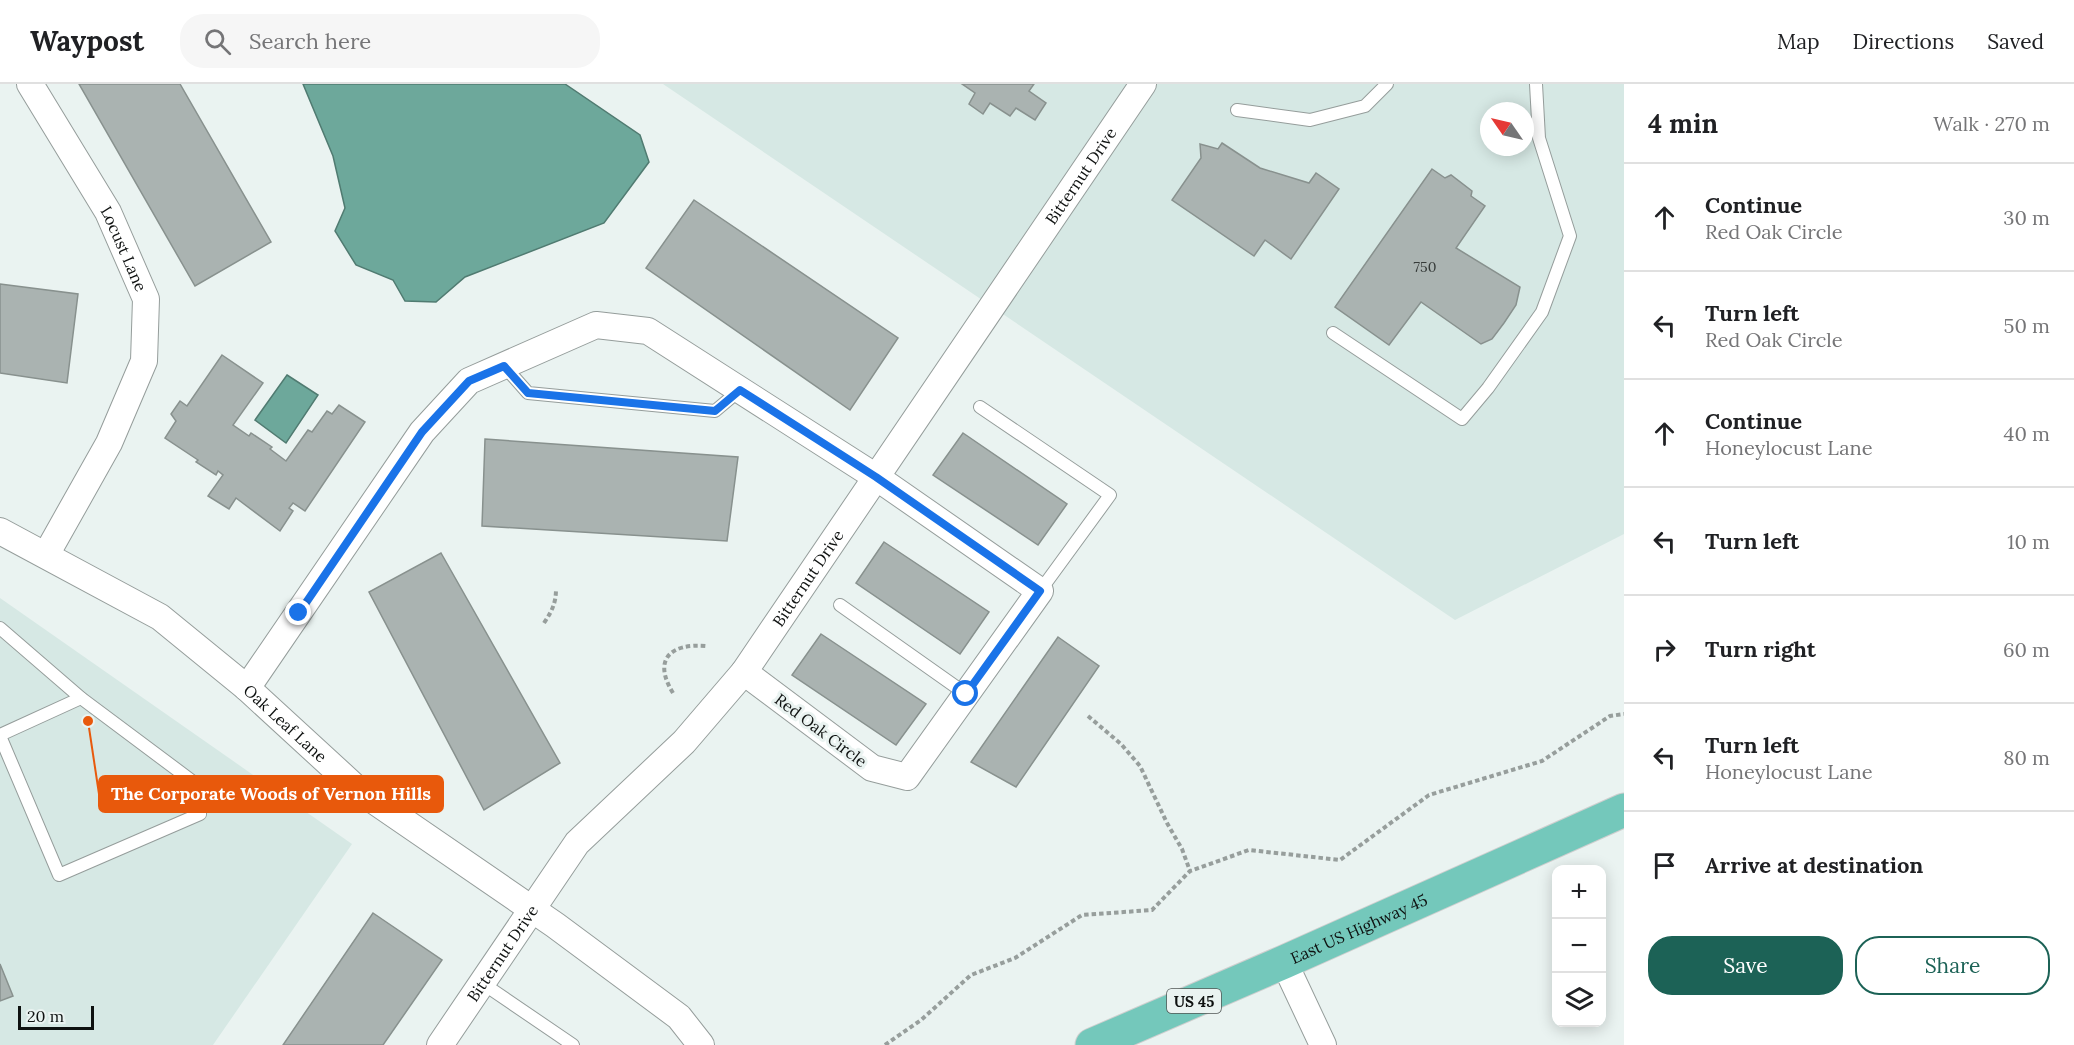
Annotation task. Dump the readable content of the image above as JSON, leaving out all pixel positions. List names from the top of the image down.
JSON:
{
  "streets": {
    "main road": ["East US Highway 45", "US 45"],
    "street": [
      "Bitternut Drive",
      "Locust Lane",
      "Oak Leaf Lane",
      "Red Oak Circle"
    ]
  },
  "crossings": [
    ["Bitternut Drive", "Oak Leaf Lane"],
    ["Bitternut Drive", "Red Oak Circle"],
    ["Locust Lane", "Oak Leaf Lane"]
  ],
  "places": ["The Corporate Woods of Vernon Hills"],
  "house_numbers": ["750"],
  "scale_bar": "20 m",
  "north": "top left",
  "page": {
    "header": "Waypost",
    "search": "Search here",
    "nav": ["Map", "Directions", "Saved"],
    "heading": ["4 min", "Walk · 270 m"],
    "list": [
      ["Continue", "Red Oak Circle", "30 m"],
      ["Turn left", "Red Oak Circle", "50 m"],
      ["Continue", "Honeylocust Lane", "40 m"],
      ["Turn left", "10 m"],
      ["Turn right", "60 m"],
      ["Turn left", "Honeylocust Lane", "80 m"],
      "Arrive at destination"
    ],
    "map_buttons": ["+", "−"],
    "buttons": ["Save", "Share"],
    "scale": "20 m"
  }
}
